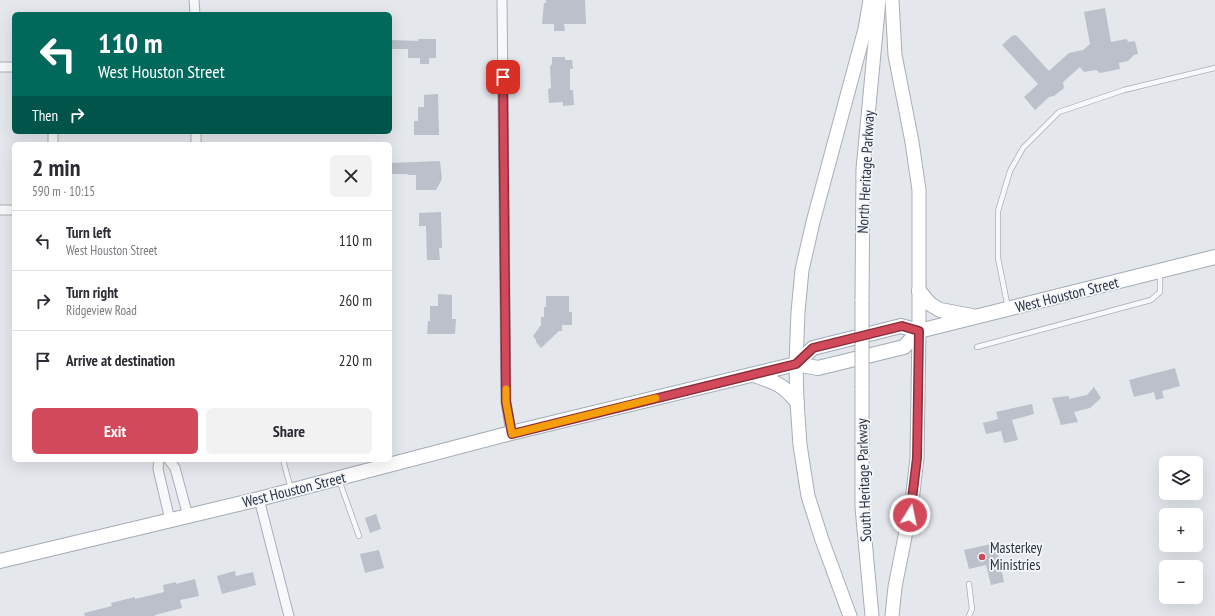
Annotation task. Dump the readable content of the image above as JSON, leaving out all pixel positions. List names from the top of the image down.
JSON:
{
  "streets": {
    "main road": ["North Heritage Parkway", "West Houston Street", "South Heritage Parkway"]
  },
  "crossings": [
    ["North Heritage Parkway", "South Heritage Parkway"]
  ],
  "places": ["Masterkey Ministries"],
  "page": {
    "turn": ["110 m", "West Houston Street"],
    "then": "Then",
    "heading": ["2 min", "590 m · 10:15"],
    "list": [
      {
        "name": "Turn left",
        "note": "West Houston Street",
        "value": "110 m"
      },
      {
        "name": "Turn right",
        "note": "Ridgeview Road",
        "value": "260 m"
      },
      {
        "name": "Arrive at destination",
        "value": "220 m"
      }
    ],
    "buttons": ["Exit", "Share"],
    "map_buttons": ["+", "−"]
  }
}
